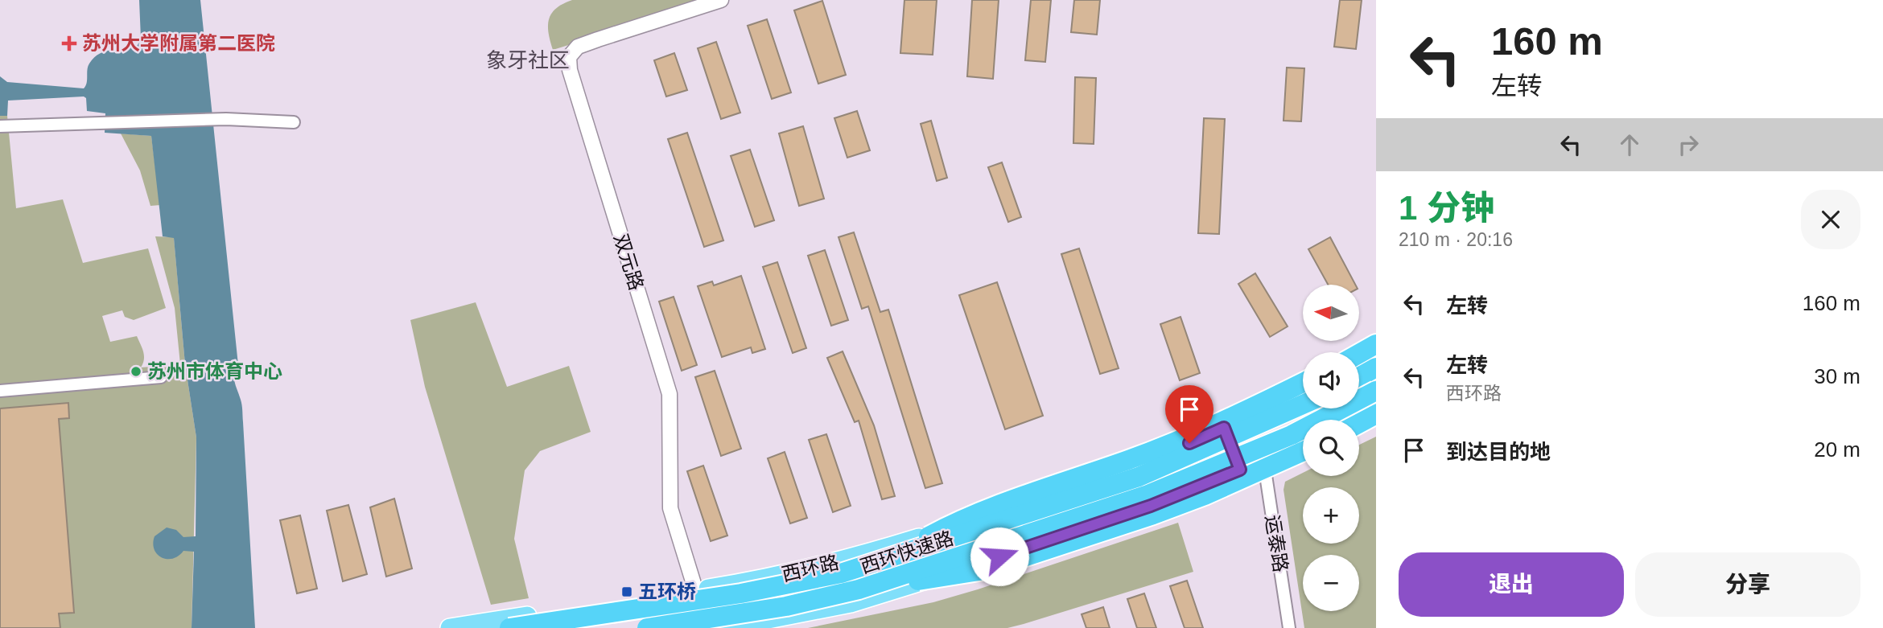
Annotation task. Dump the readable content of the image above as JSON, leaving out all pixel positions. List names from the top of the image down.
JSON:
{
  "streets": {
    "highway": ["西环快速路"],
    "main road": ["西环路"],
    "street": ["双元路", "运泰路"]
  },
  "crossings": [
    ["双元路", "西环路"]
  ],
  "districts": ["象牙社区"],
  "places": {
    "health": ["苏州大学附属第二医院"],
    "other": ["苏州市体育中心"],
    "transit": ["五环桥"]
  },
  "north": "left",
  "page": {
    "turn": ["160 m", "左转"],
    "heading": ["1 分钟", "210 m · 20:16"],
    "list": [
      {
        "name": "左转",
        "value": "160 m"
      },
      {
        "name": "左转",
        "note": "西环路",
        "value": "30 m"
      },
      {
        "name": "到达目的地",
        "value": "20 m"
      }
    ],
    "map_buttons": ["+", "−"],
    "buttons": ["退出", "分享"]
  }
}
